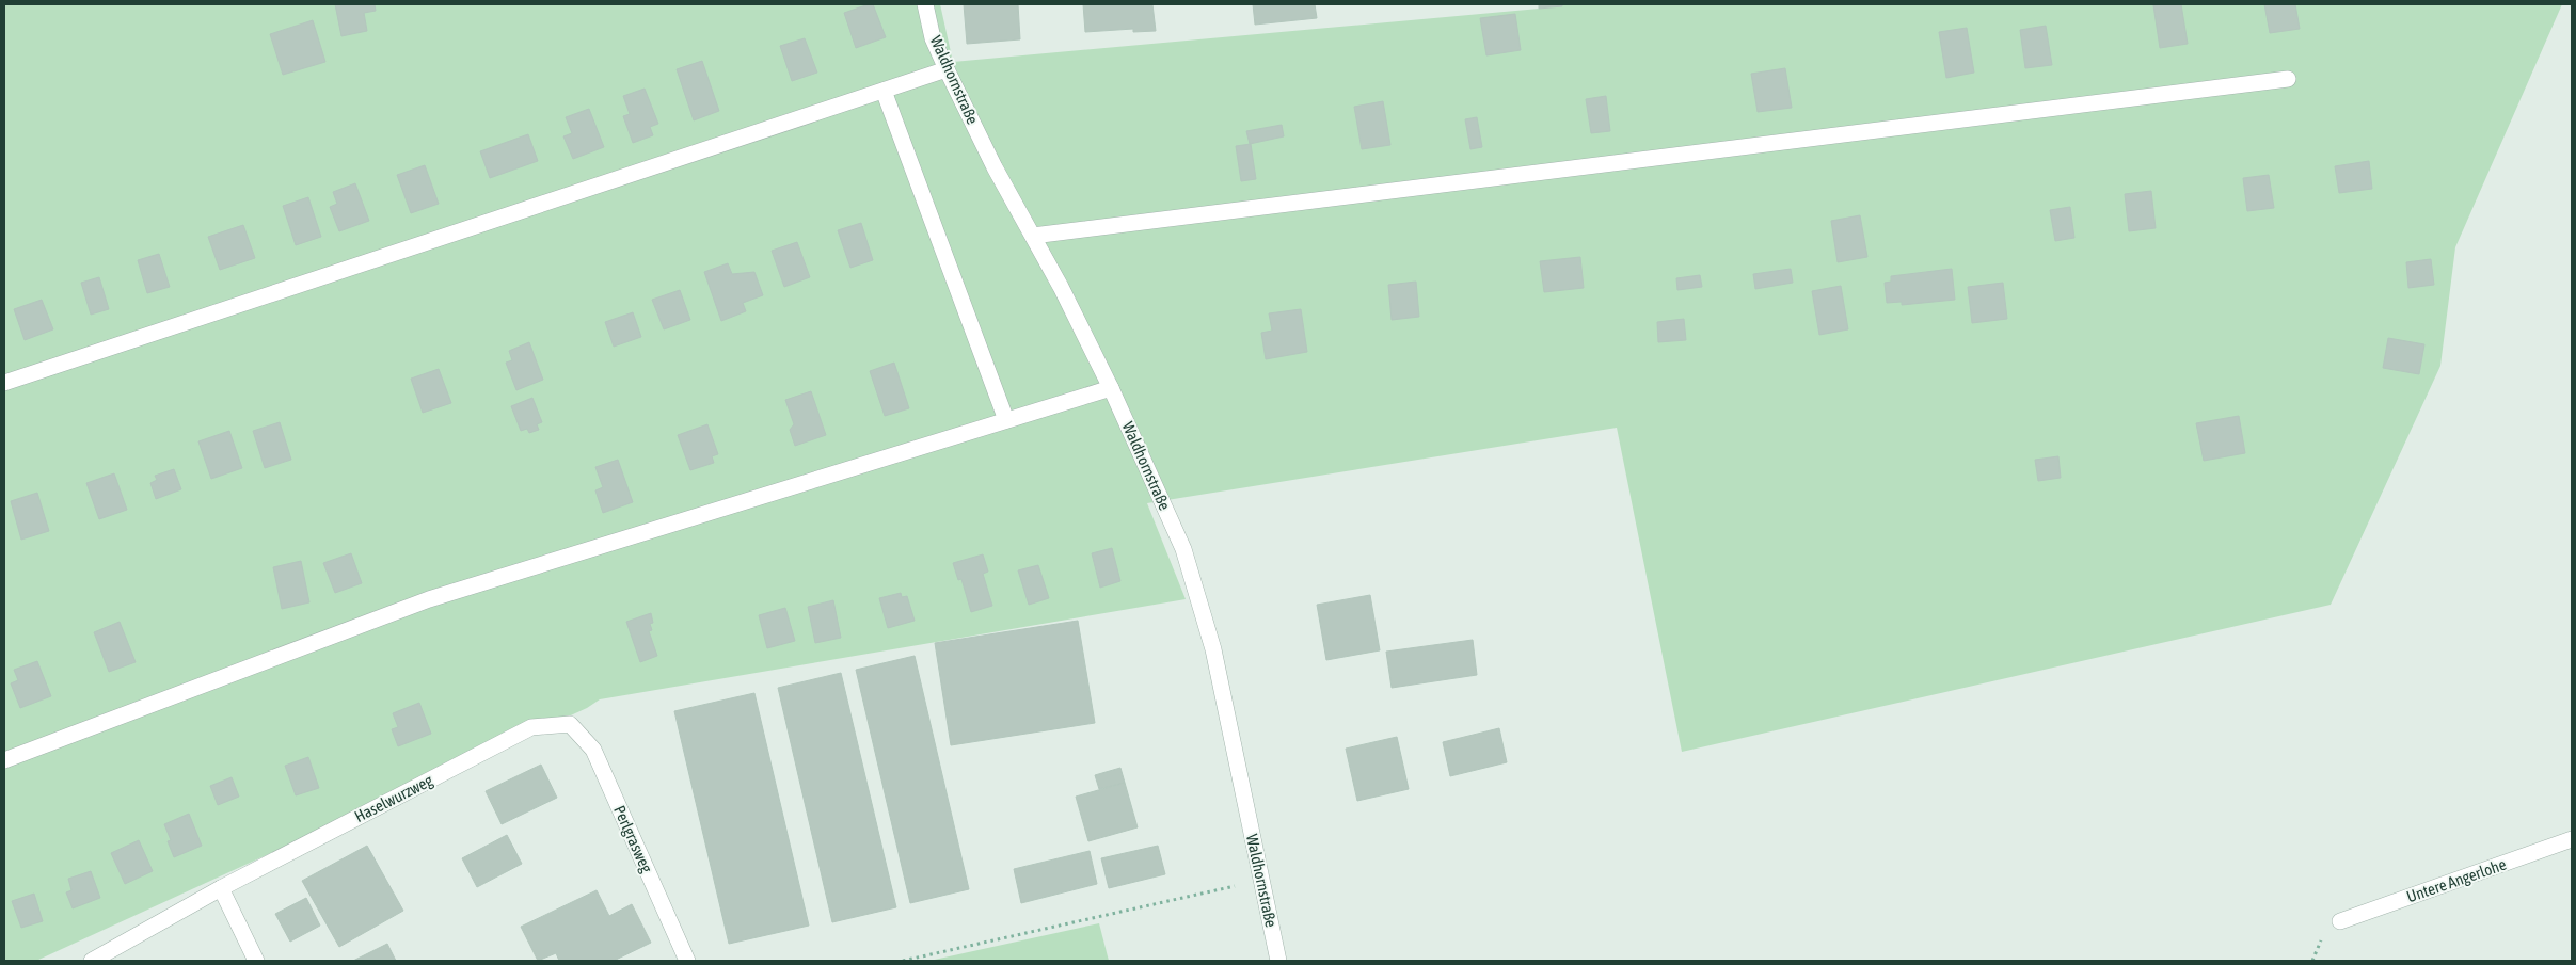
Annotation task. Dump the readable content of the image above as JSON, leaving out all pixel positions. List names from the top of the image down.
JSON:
{
  "streets": {
    "street": [
      "Waldhornstraße",
      "Haselwurzweg",
      "Perlgrasweg",
      "Untere Angerlohe"
    ]
  },
  "crossings": [
    ["Haselwurzweg", "Perlgrasweg"]
  ]
}
